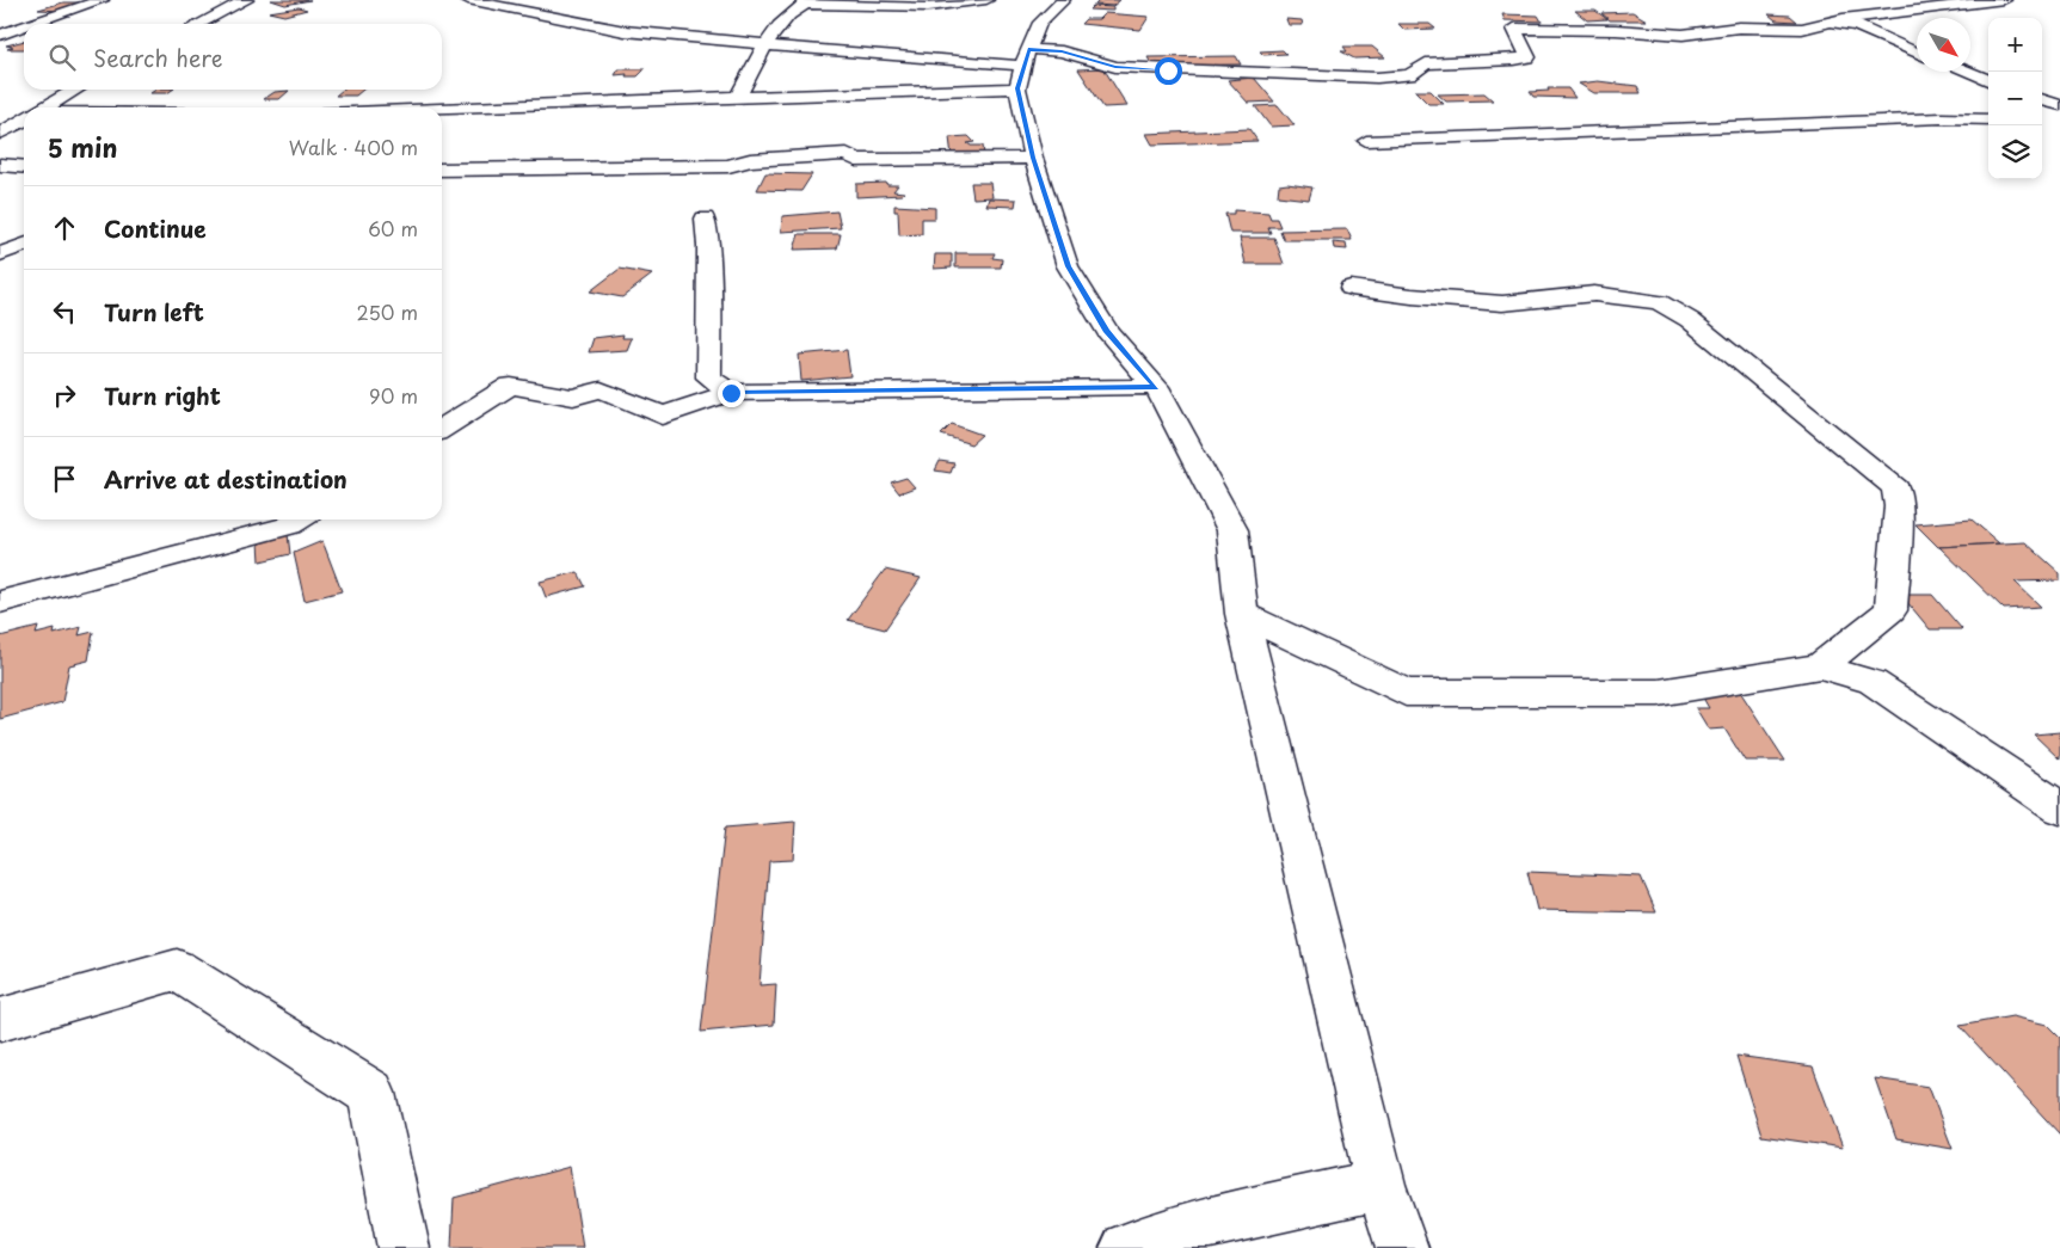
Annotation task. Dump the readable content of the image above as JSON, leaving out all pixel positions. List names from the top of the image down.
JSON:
{
  "north": "bottom right",
  "page": {
    "map_buttons": ["+", "−"],
    "search": "Search here",
    "heading": ["5 min", "Walk · 400 m"],
    "list": [
      ["Continue", "60 m"],
      ["Turn left", "250 m"],
      ["Turn right", "90 m"],
      "Arrive at destination"
    ]
  }
}
